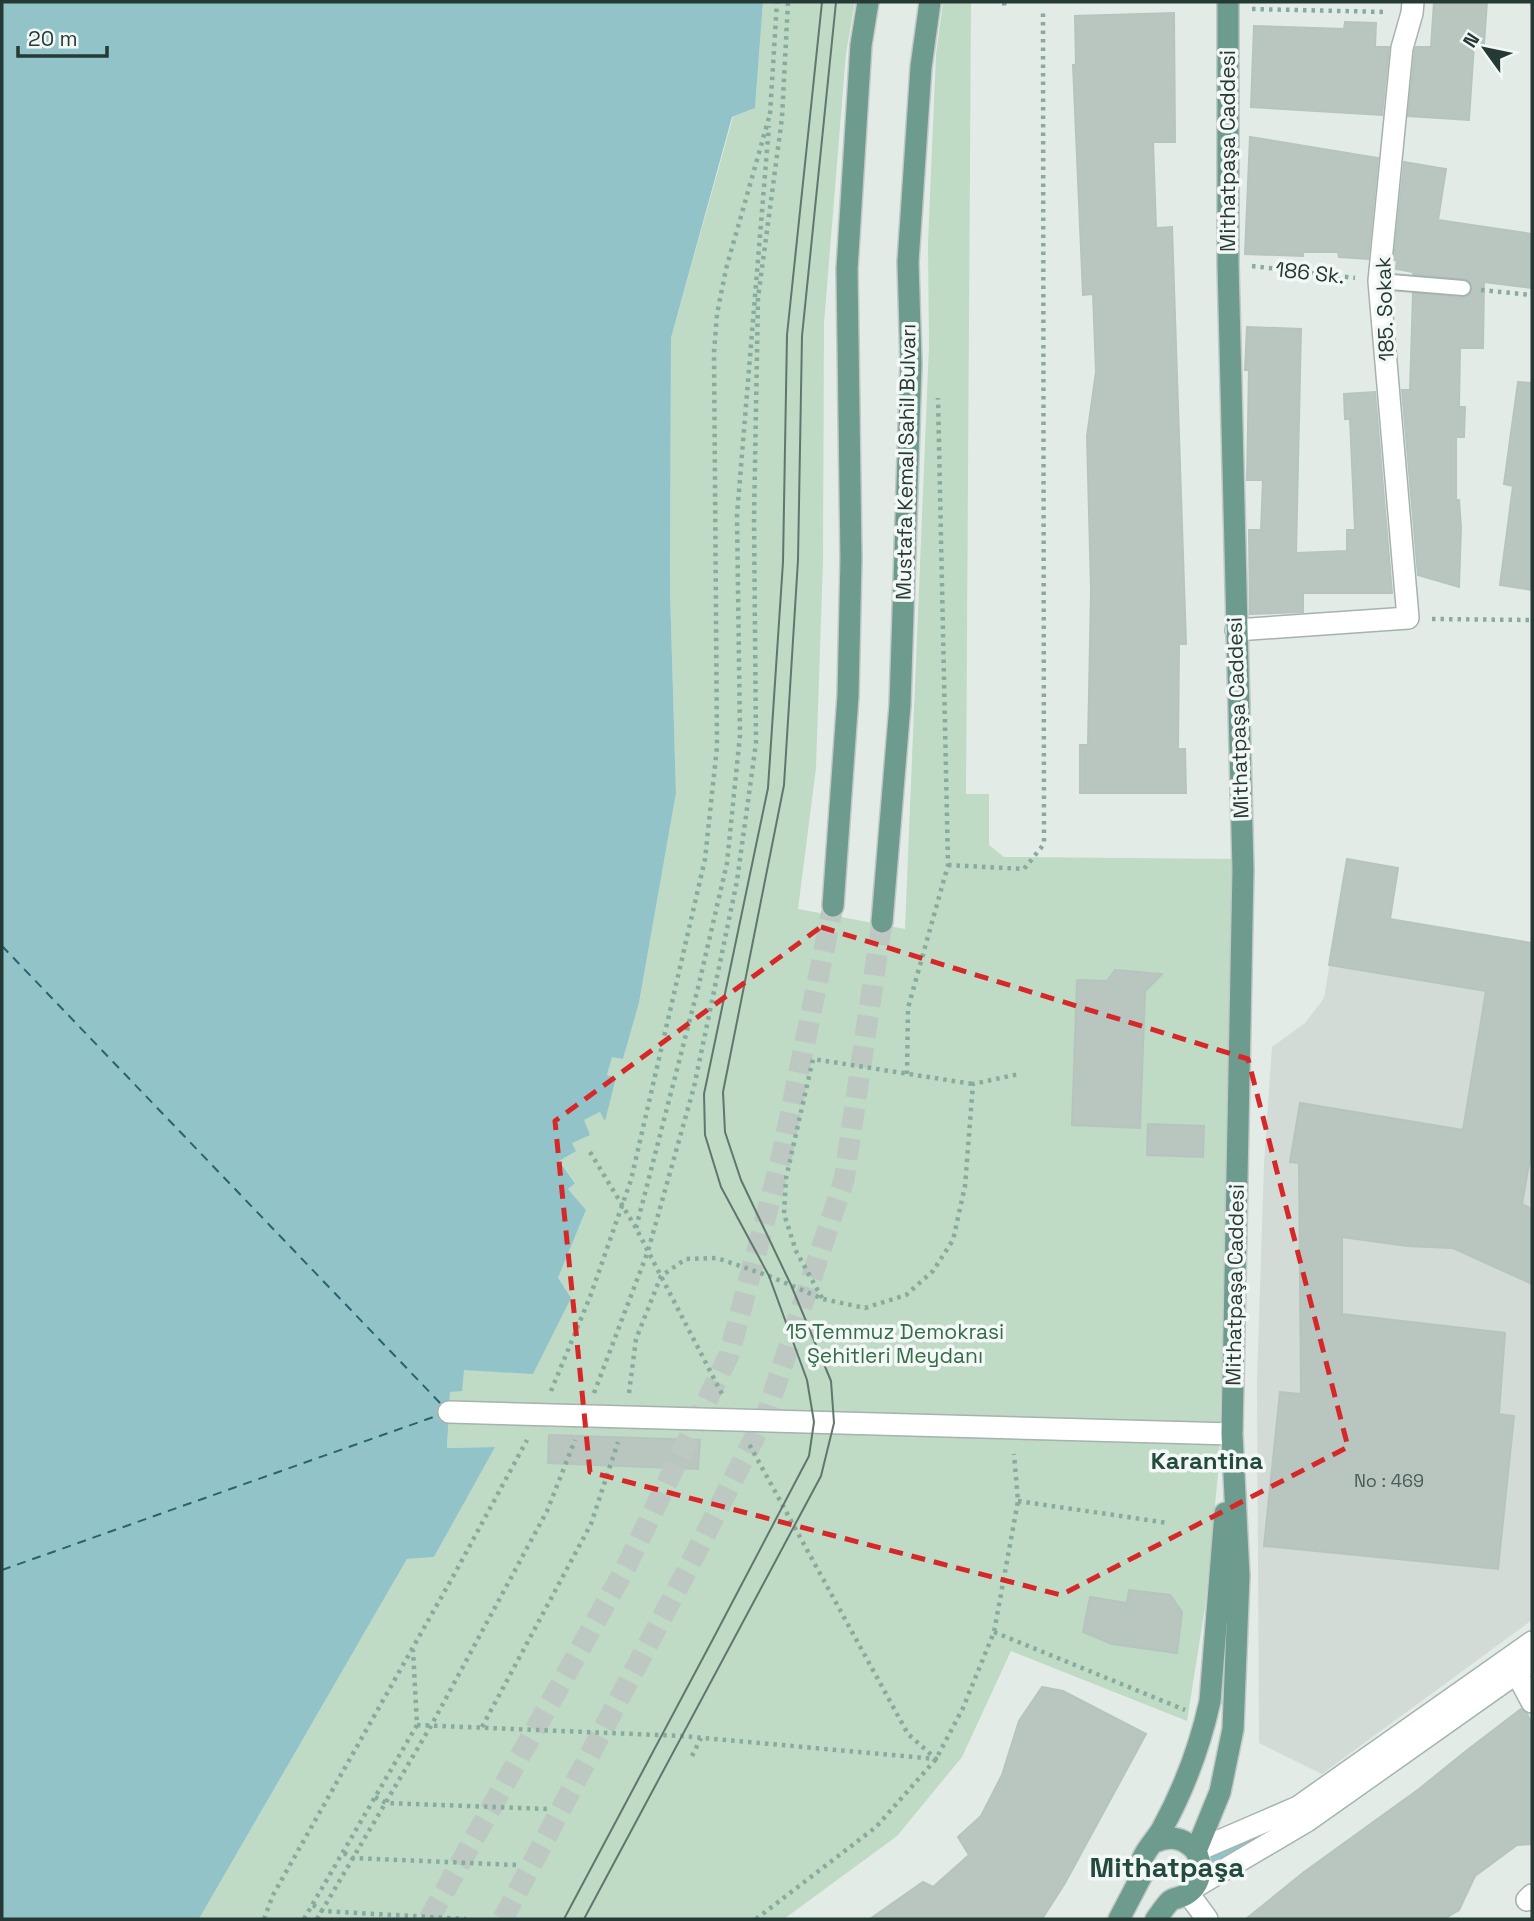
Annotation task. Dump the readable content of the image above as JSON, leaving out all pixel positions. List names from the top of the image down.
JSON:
{
  "streets": {
    "main road": ["Mithatpaşa Caddesi", "Mustafa Kemal Sahil Bulvarı"],
    "street": ["185. Sokak"],
    "path": ["186 Sk."]
  },
  "crossings": [
    ["186 Sk.", "185. Sokak"]
  ],
  "districts": ["Karantina", "Mithatpaşa"],
  "parks": ["15 Temmuz Demokrasi Şehitleri Meydanı"],
  "house_numbers": ["No : 469"],
  "scale_bar": "20 m",
  "north": "top left"
}
